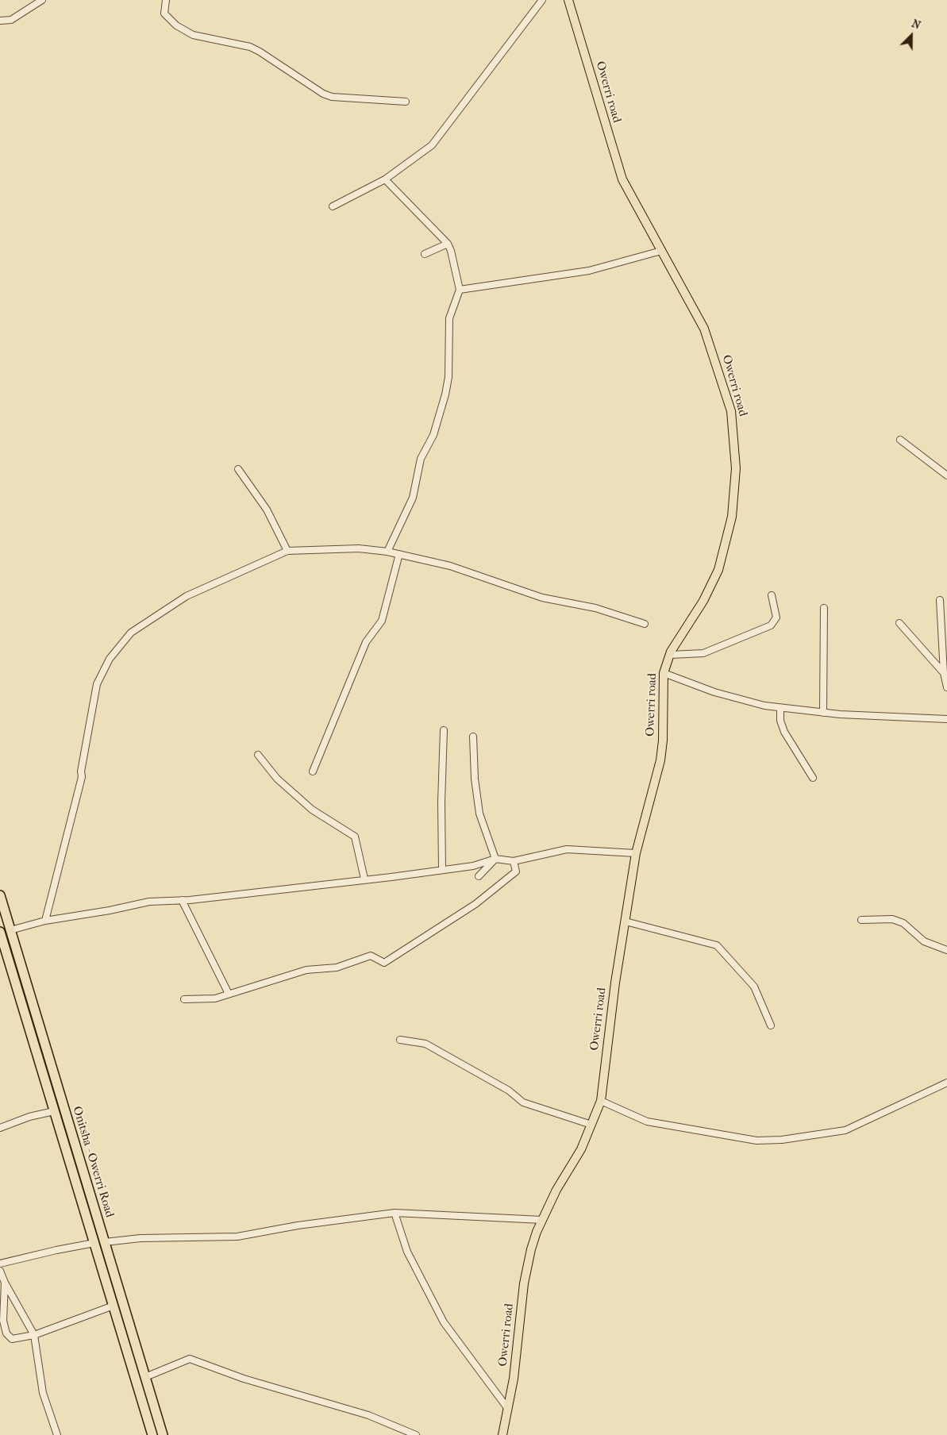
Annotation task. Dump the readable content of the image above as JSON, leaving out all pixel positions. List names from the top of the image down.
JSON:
{
  "streets": {
    "highway": ["Onitsha - Owerri Road"],
    "main road": ["Owerri road"]
  },
  "north": "top right"
}
